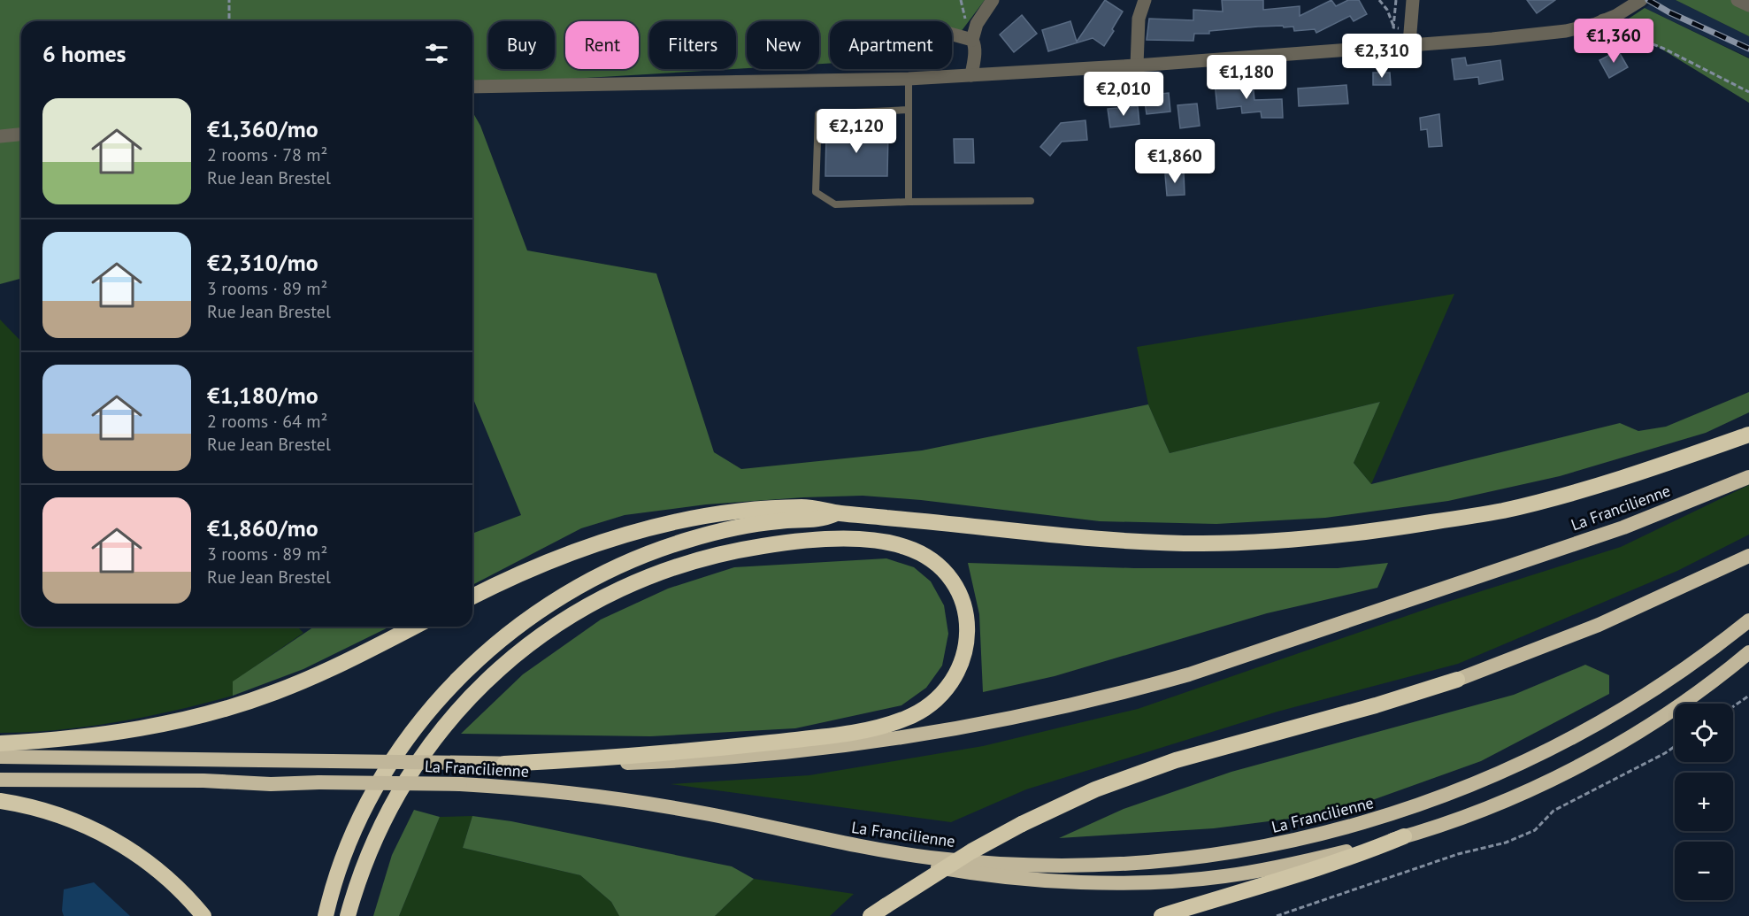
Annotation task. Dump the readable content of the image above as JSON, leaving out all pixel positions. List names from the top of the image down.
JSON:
{
  "streets": {
    "highway": ["La Francilienne"]
  },
  "page": {
    "price": [
      "€1,360",
      "€2,310",
      "€1,180",
      "€2,010",
      "€2,120",
      "€1,860"
    ],
    "chip": [
      "Buy",
      "Rent",
      "Filters",
      "New",
      "Apartment"
    ],
    "heading": "6 homes",
    "list": [
      {
        "name": "€1,360/mo",
        "note": "2 rooms · 78 m² · Rue Jean Brestel"
      },
      {
        "name": "€2,310/mo",
        "note": "3 rooms · 89 m² · Rue Jean Brestel"
      },
      {
        "name": "€1,180/mo",
        "note": "2 rooms · 64 m² · Rue Jean Brestel"
      },
      {
        "name": "€1,860/mo",
        "note": "3 rooms · 89 m² · Rue Jean Brestel"
      }
    ],
    "map_buttons": ["+", "−"]
  }
}
